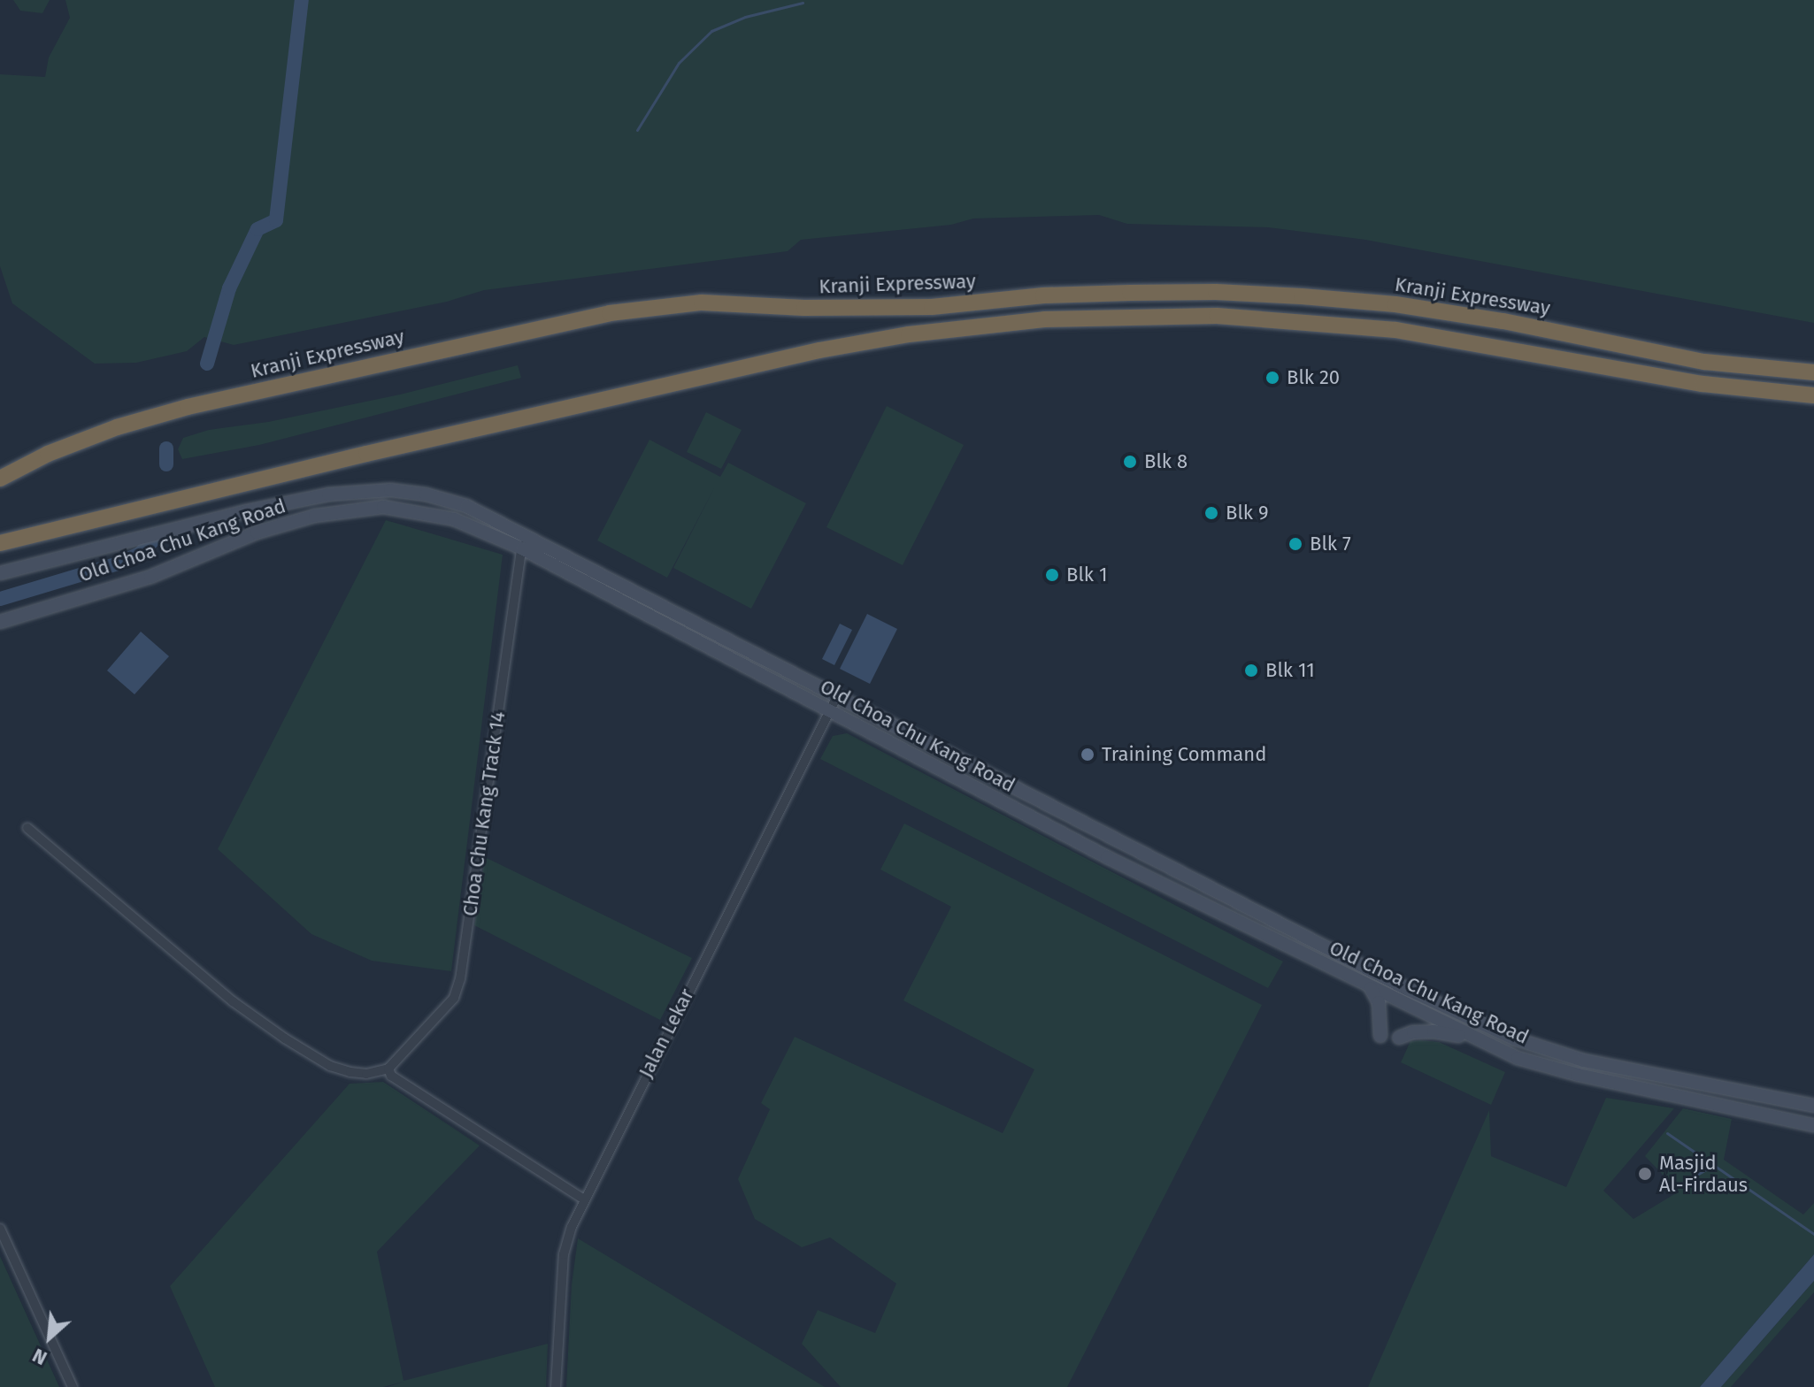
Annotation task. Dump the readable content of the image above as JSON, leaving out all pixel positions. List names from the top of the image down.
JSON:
{
  "streets": {
    "highway": ["Kranji Expressway"],
    "main road": ["Old Choa Chu Kang Road"],
    "street": ["Choa Chu Kang Track 14", "Jalan Lekar"]
  },
  "crossings": [
    ["Old Choa Chu Kang Road", "Choa Chu Kang Track 14"],
    ["Old Choa Chu Kang Road", "Jalan Lekar"]
  ],
  "places": [
    "Blk 20",
    "Blk 8",
    "Blk 9",
    "Blk 7",
    "Blk 1",
    "Blk 11",
    "Training Command",
    "Masjid Al-Firdaus"
  ],
  "north": "bottom left"
}
